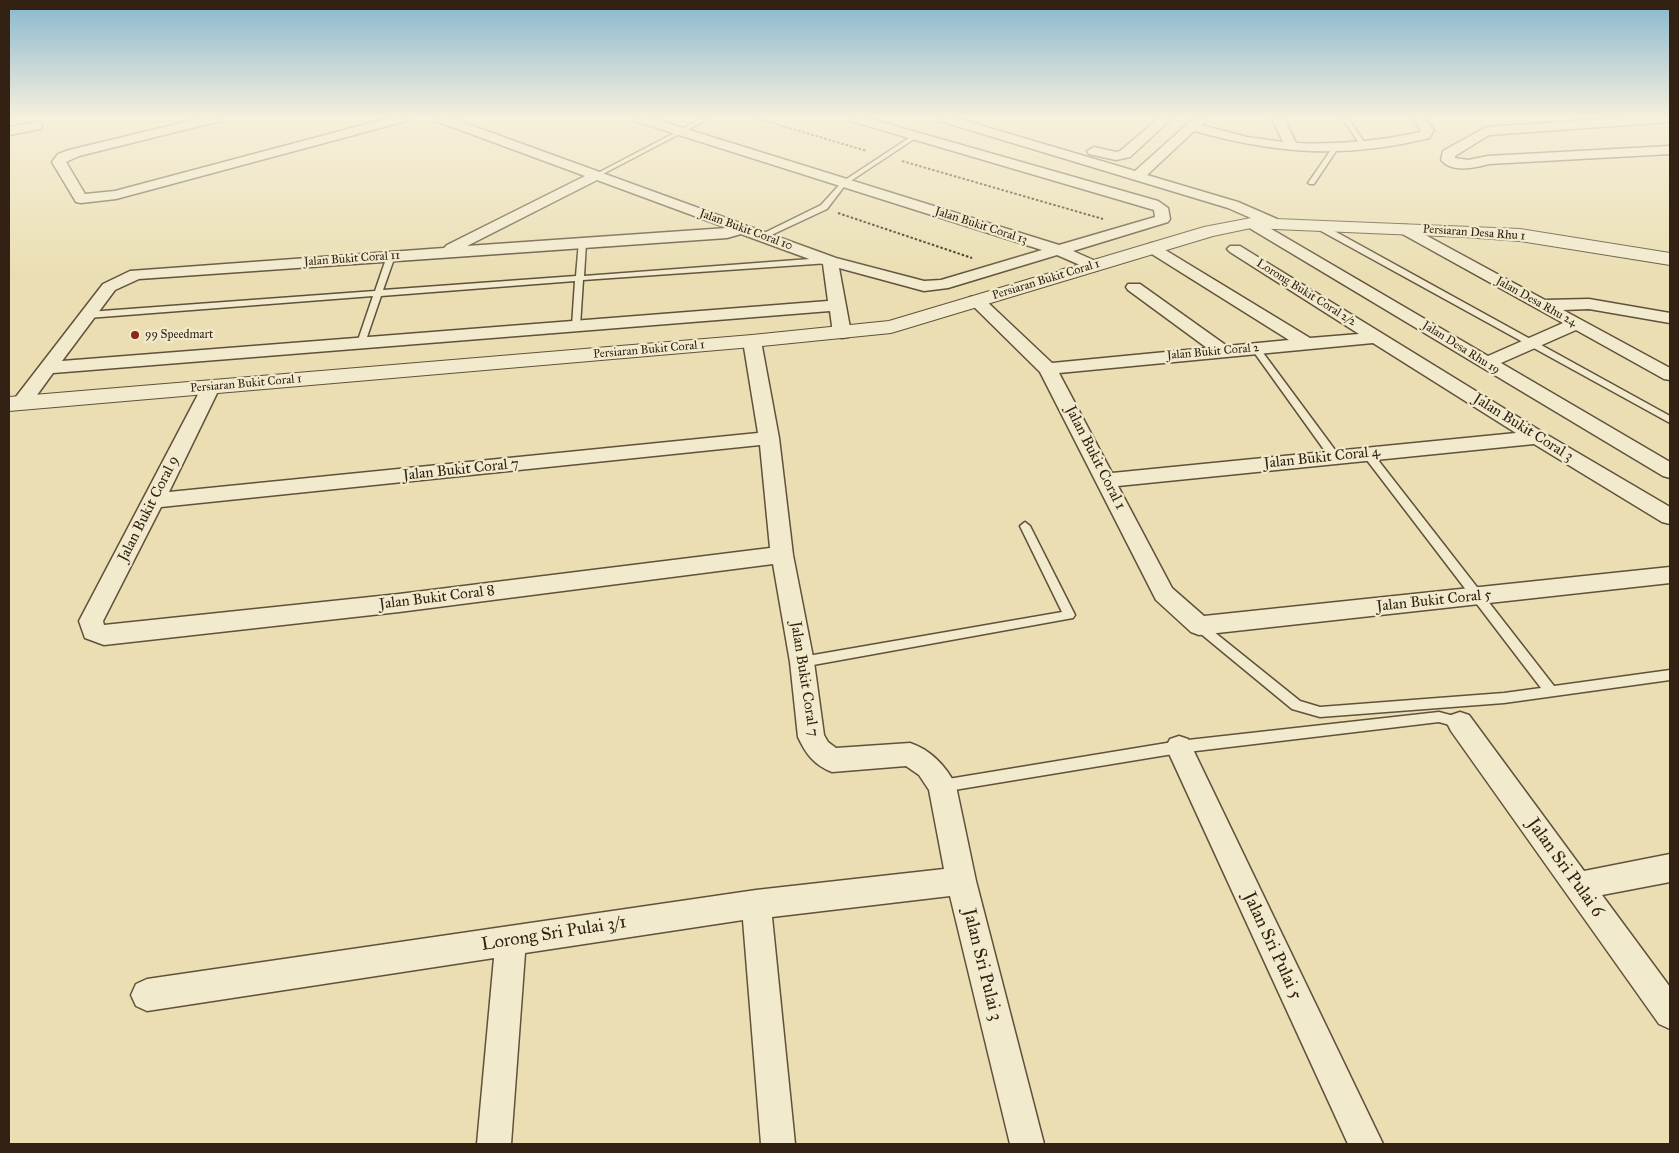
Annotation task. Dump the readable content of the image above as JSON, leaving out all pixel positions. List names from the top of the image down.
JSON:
{
  "streets": {
    "street": [
      "Jalan Bukit Coral 13",
      "Jalan Bukit Coral 10",
      "Persiaran Desa Rhu 1",
      "Jalan Bukit Coral 11",
      "Persiaran Bukit Coral 1",
      "Lorong Bukit Coral 2/2",
      "Jalan Desa Rhu 24",
      "Jalan Desa Rhu 19",
      "Jalan Bukit Coral 2",
      "Jalan Bukit Coral 3",
      "Jalan Bukit Coral 1",
      "Jalan Bukit Coral 4",
      "Jalan Bukit Coral 7",
      "Jalan Bukit Coral 9",
      "Jalan Bukit Coral 8",
      "Jalan Bukit Coral 5",
      "Jalan Sri Pulai 6",
      "Lorong Sri Pulai 3/1",
      "Jalan Sri Pulai 5",
      "Jalan Sri Pulai 3"
    ]
  },
  "crossings": [
    ["Jalan Bukit Coral 13", "Jalan Bukit Coral 10"],
    ["Jalan Bukit Coral 13", "Persiaran Bukit Coral 1"],
    ["Jalan Bukit Coral 10", "Jalan Bukit Coral 11"],
    ["Persiaran Desa Rhu 1", "Persiaran Bukit Coral 1"],
    ["Persiaran Desa Rhu 1", "Jalan Desa Rhu 24"],
    ["Jalan Bukit Coral 11", "Persiaran Bukit Coral 1"],
    ["Persiaran Bukit Coral 1", "Jalan Desa Rhu 19"],
    ["Persiaran Bukit Coral 1", "Jalan Bukit Coral 1"],
    ["Persiaran Bukit Coral 1", "Jalan Bukit Coral 7"],
    ["Persiaran Bukit Coral 1", "Jalan Bukit Coral 9"],
    ["Lorong Bukit Coral 2/2", "Jalan Bukit Coral 2"],
    ["Lorong Bukit Coral 2/2", "Jalan Bukit Coral 3"],
    ["Jalan Bukit Coral 2", "Jalan Bukit Coral 3"],
    ["Jalan Bukit Coral 2", "Jalan Bukit Coral 1"],
    ["Jalan Bukit Coral 3", "Jalan Bukit Coral 4"],
    ["Jalan Bukit Coral 1", "Jalan Bukit Coral 4"],
    ["Jalan Bukit Coral 1", "Jalan Bukit Coral 5"],
    ["Jalan Bukit Coral 7", "Jalan Bukit Coral 9"],
    ["Jalan Bukit Coral 7", "Jalan Bukit Coral 8"],
    ["Jalan Bukit Coral 7", "Jalan Sri Pulai 3"],
    ["Jalan Bukit Coral 9", "Jalan Bukit Coral 8"],
    ["Lorong Sri Pulai 3/1", "Jalan Sri Pulai 3"]
  ],
  "places": ["99 Speedmart"]
}
